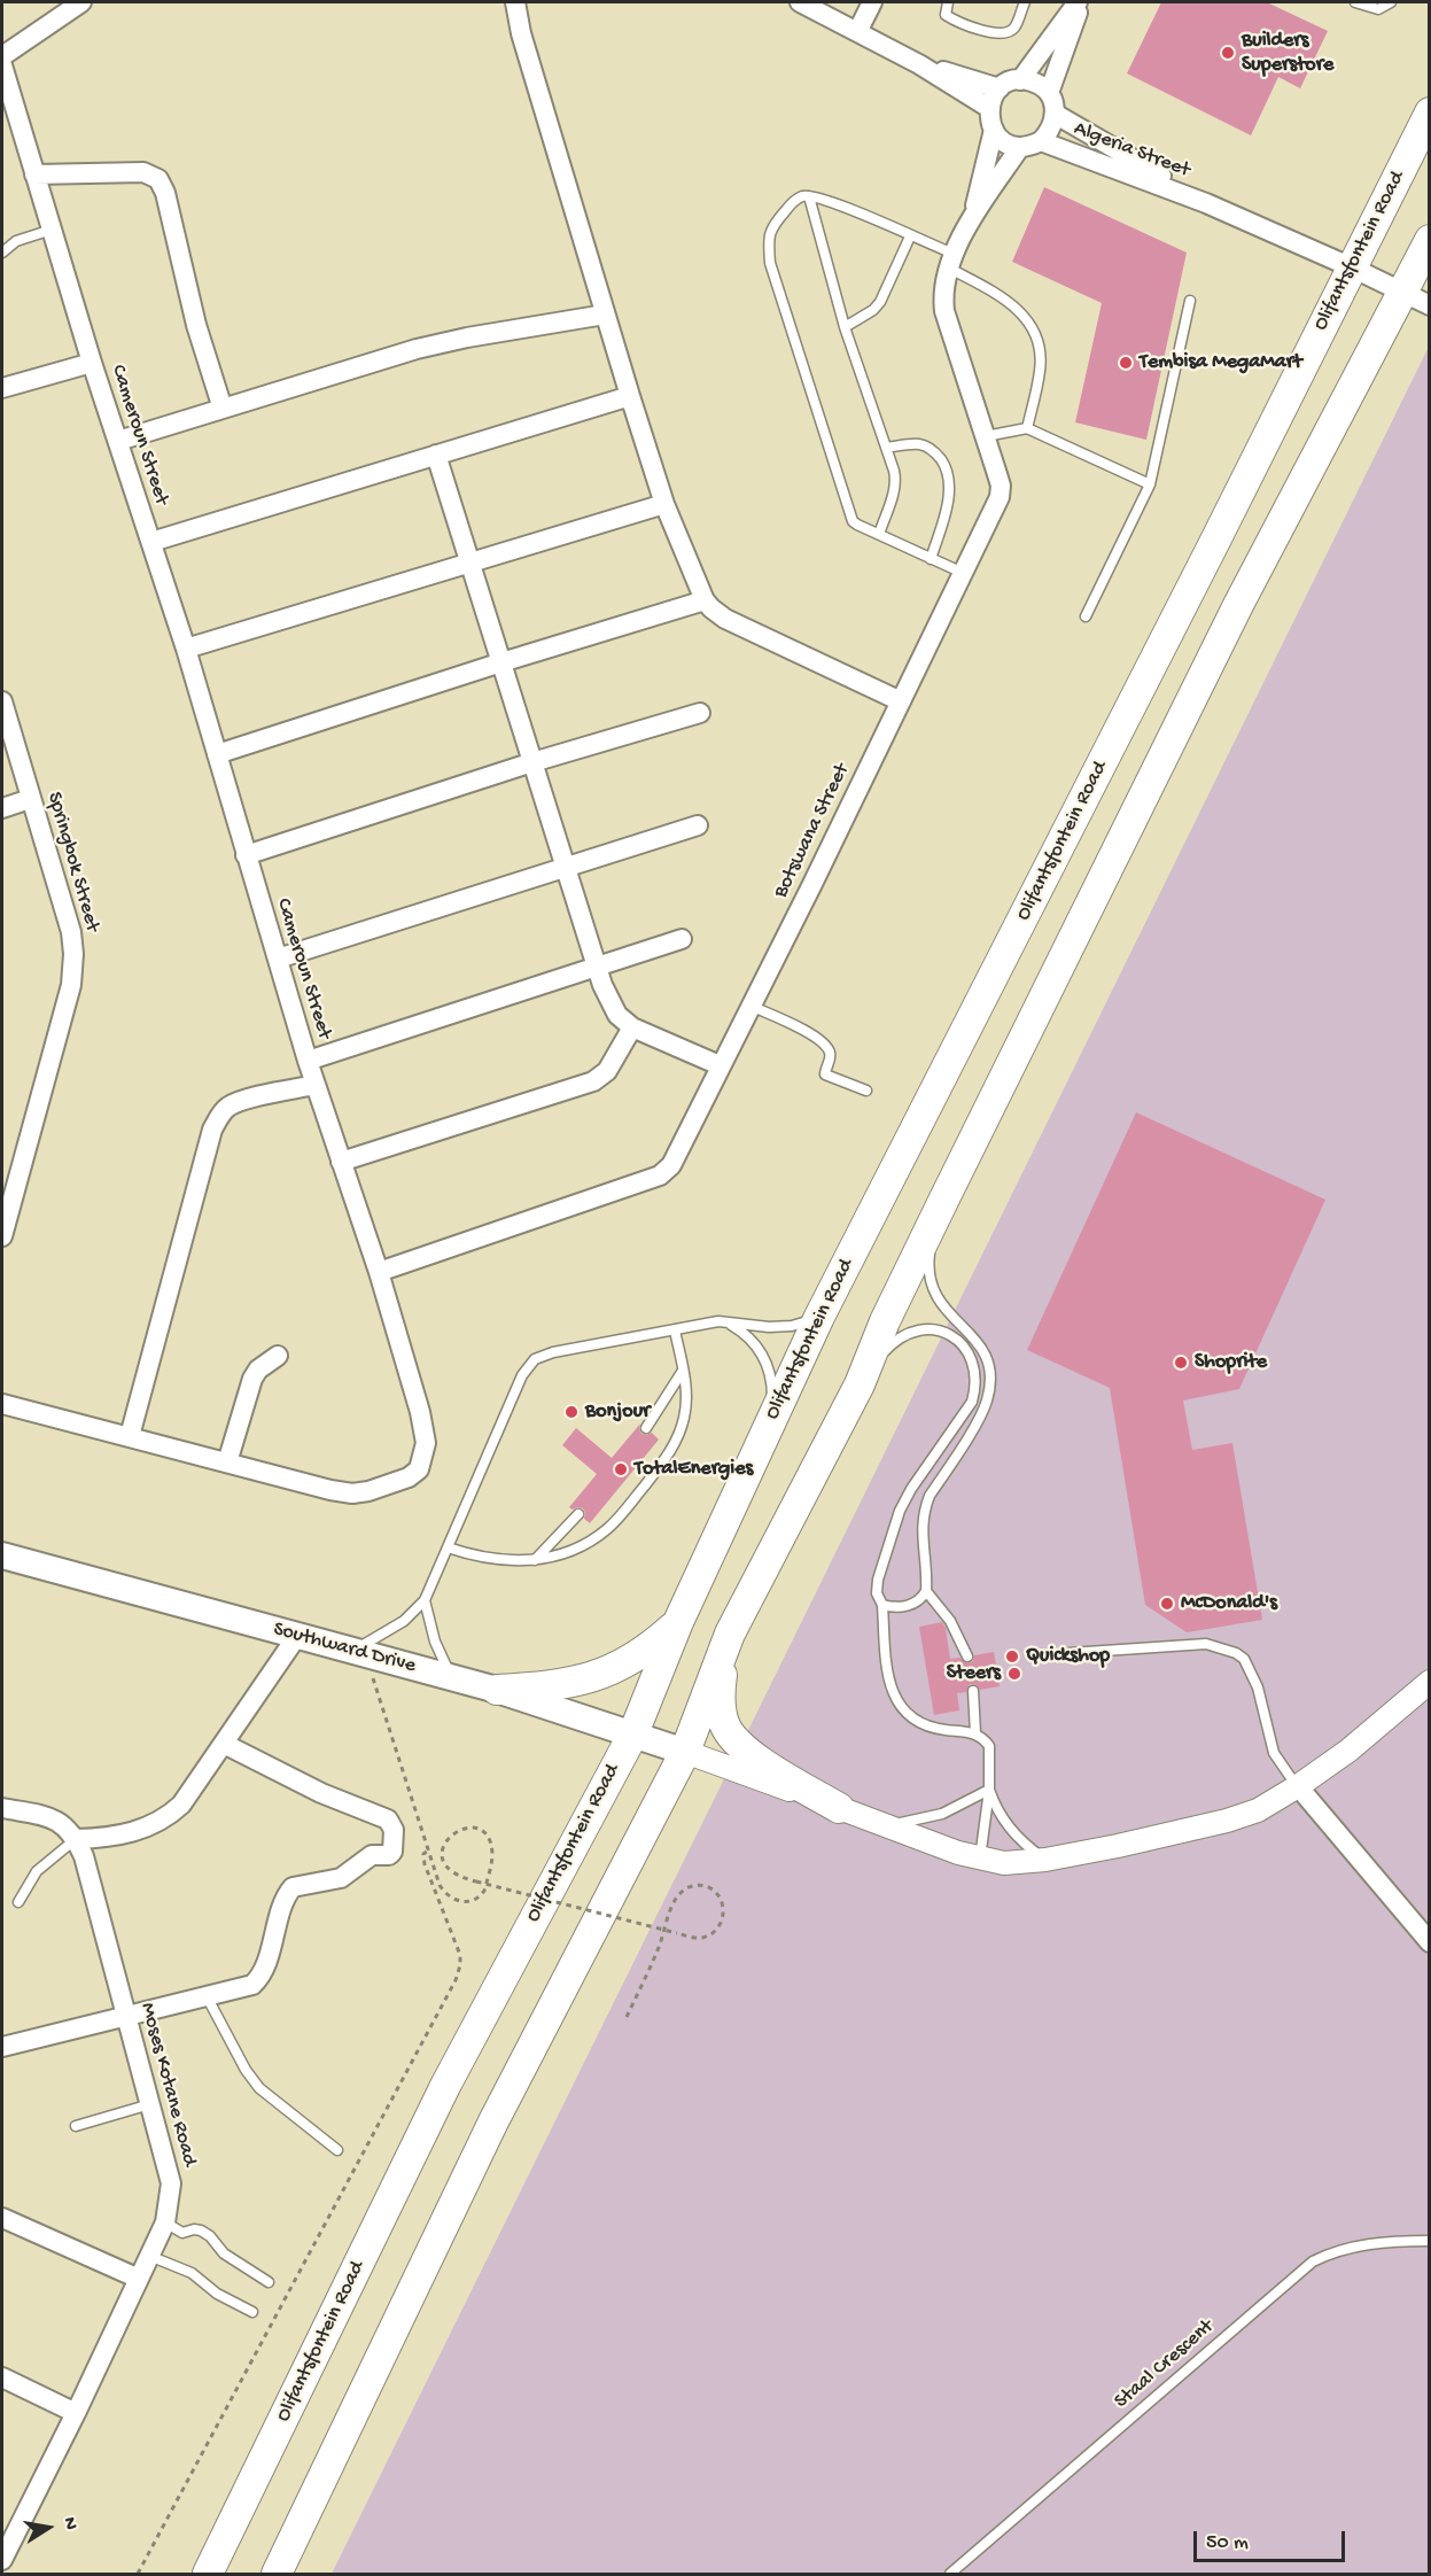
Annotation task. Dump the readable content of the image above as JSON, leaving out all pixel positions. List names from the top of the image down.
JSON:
{
  "streets": {
    "main road": ["Olifantsfontein Road", "Southward Drive"],
    "street": [
      "Algeria Street",
      "Cameroun Street",
      "Botswana Street",
      "Springbok Street",
      "Moses Kotane Road"
    ],
    "lane": ["Staal Crescent"]
  },
  "crossings": [
    ["Algeria Street", "Olifantsfontein Road"],
    ["Algeria Street", "Botswana Street"],
    ["Olifantsfontein Road", "Southward Drive"],
    ["Cameroun Street", "Botswana Street"]
  ],
  "places": [
    "Builders Superstore",
    "Tembisa MegaMart",
    "Shoprite",
    "Bonjour",
    "TotalEnergies",
    "McDonald's",
    "Quickshop",
    "Steers"
  ],
  "scale_bar": "50 m",
  "north": "right"
}
